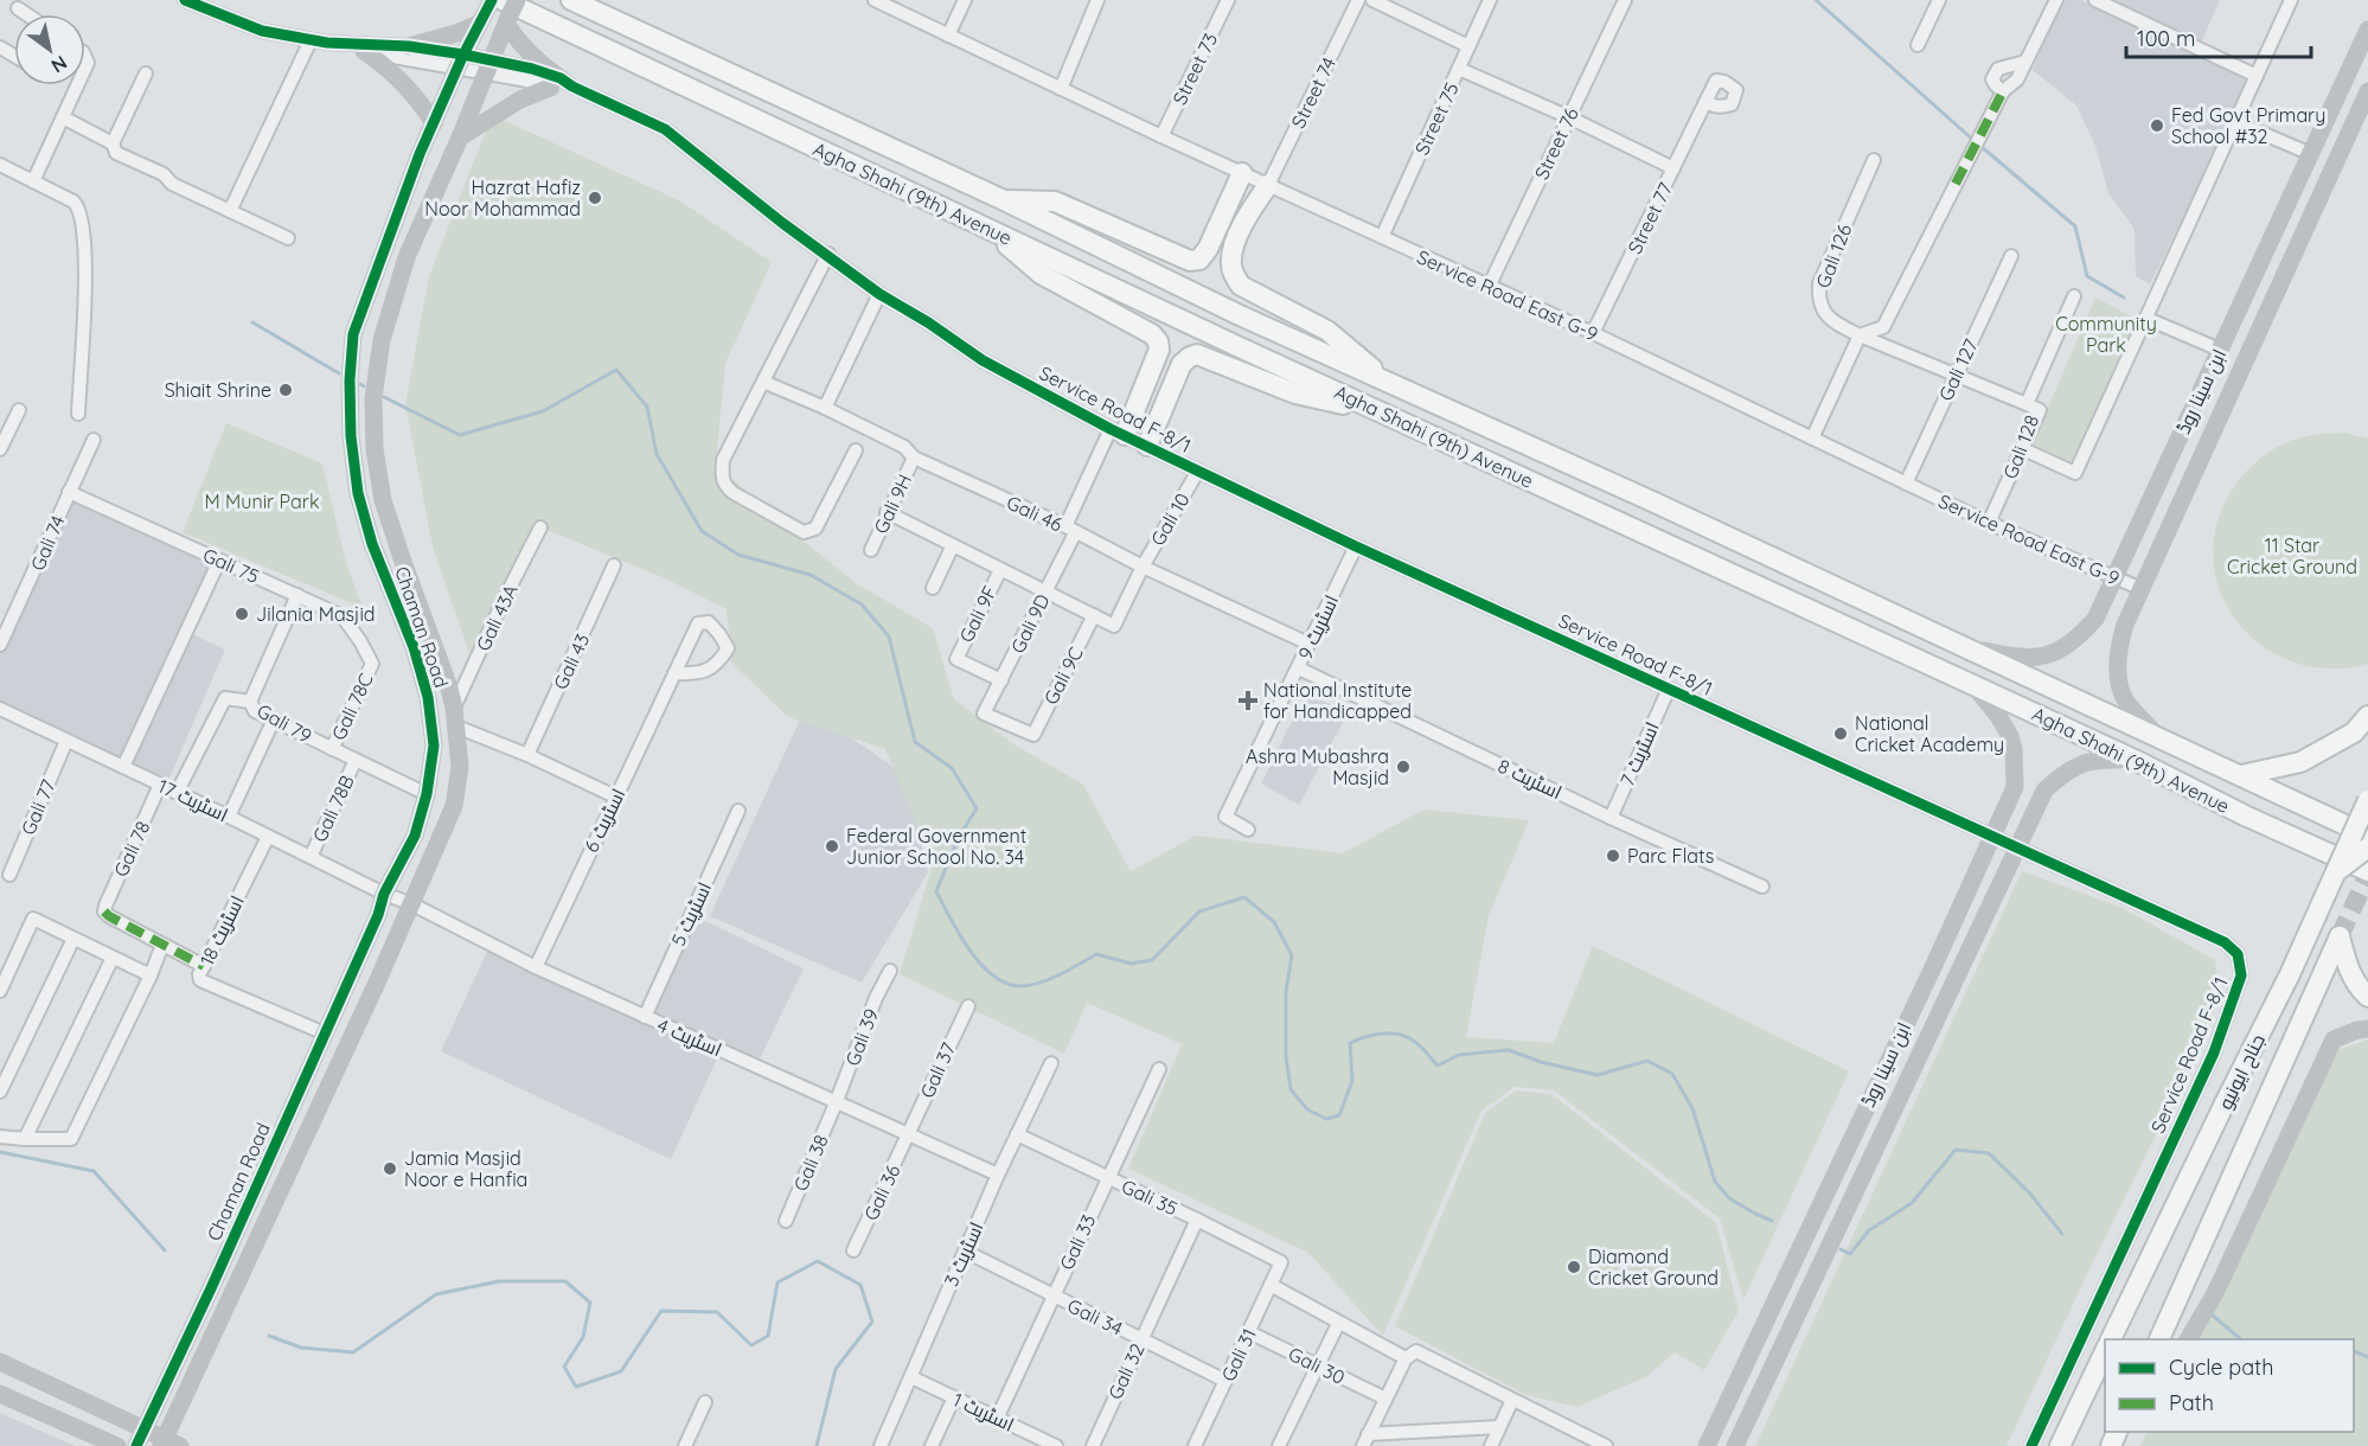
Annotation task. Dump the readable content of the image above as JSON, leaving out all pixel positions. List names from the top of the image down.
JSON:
{
  "streets": {
    "main road": ["Agha Shahi (9th) Avenue", "جناح ایونیو"],
    "street": [
      "Street 73",
      "Street 74",
      "Street 75",
      "Street 76",
      "Street 77",
      "Gali 126",
      "Service Road East G-9",
      "Gali 127",
      "ابن سینا روڈ",
      "Service Road F-8/1",
      "Gali 128",
      "Gali 9H",
      "Gali 46",
      "Gali 10",
      "Gali 74",
      "Gali 75",
      "Gali 9F",
      "Gali 43A",
      "Gali 9D",
      "Chaman Road",
      "اسٹریٹ 9",
      "Gali 43",
      "Gali 9C",
      "Gali 78C",
      "Gali 79",
      "اسٹریٹ 7",
      "اسٹریٹ 8",
      "اسٹریٹ 17",
      "Gali 77",
      "Gali 78B",
      "اسٹریٹ 6",
      "Gali 78",
      "اسٹریٹ 5",
      "اسٹریٹ 18",
      "اسٹریٹ 4",
      "Gali 39",
      "Gali 37",
      "Gali 38",
      "Gali 36",
      "Gali 35",
      "Gali 33",
      "اسٹریٹ 3",
      "Gali 34",
      "Gali 31",
      "Gali 30",
      "Gali 32",
      "اسٹریٹ 1"
    ]
  },
  "crossings": [
    ["Street 73", "Service Road East G-9"],
    ["Street 74", "Service Road East G-9"],
    ["Street 75", "Service Road East G-9"],
    ["Street 76", "Service Road East G-9"],
    ["Agha Shahi (9th) Avenue", "ابن سینا روڈ"],
    ["Agha Shahi (9th) Avenue", "Chaman Road"],
    ["Street 77", "Service Road East G-9"],
    ["Service Road East G-9", "Gali 127"],
    ["Service Road East G-9", "ابن سینا روڈ"],
    ["Service Road East G-9", "Gali 128"],
    ["ابن سینا روڈ", "Service Road F-8/1"],
    ["Service Road F-8/1", "Gali 10"],
    ["Service Road F-8/1", "Gali 9D"],
    ["Service Road F-8/1", "Chaman Road"],
    ["Service Road F-8/1", "اسٹریٹ 9"],
    ["Service Road F-8/1", "اسٹریٹ 7"],
    ["Gali 9H", "Gali 46"],
    ["Gali 46", "Gali 10"],
    ["Gali 46", "Gali 9D"],
    ["Gali 46", "اسٹریٹ 9"],
    ["Gali 10", "Gali 9C"],
    ["Gali 74", "Gali 75"],
    ["Gali 75", "Gali 78C"],
    ["Gali 75", "Gali 79"],
    ["Gali 9F", "Gali 9D"],
    ["Gali 43A", "Chaman Road"],
    ["Gali 9D", "Gali 9C"],
    ["Chaman Road", "Gali 79"],
    ["Chaman Road", "اسٹریٹ 17"],
    ["Chaman Road", "اسٹریٹ 18"],
    ["Chaman Road", "اسٹریٹ 4"],
    ["اسٹریٹ 9", "اسٹریٹ 8"],
    ["Gali 78C", "Gali 79"],
    ["Gali 79", "Gali 78B"],
    ["اسٹریٹ 7", "اسٹریٹ 8"],
    ["اسٹریٹ 17", "Gali 77"],
    ["اسٹریٹ 17", "Gali 78B"],
    ["اسٹریٹ 17", "Gali 78"],
    ["اسٹریٹ 17", "اسٹریٹ 18"],
    ["اسٹریٹ 17", "اسٹریٹ 4"],
    ["اسٹریٹ 6", "اسٹریٹ 4"],
    ["اسٹریٹ 5", "اسٹریٹ 4"],
    ["اسٹریٹ 4", "Gali 39"],
    ["اسٹریٹ 4", "Gali 37"],
    ["اسٹریٹ 4", "Gali 38"],
    ["اسٹریٹ 4", "Gali 36"],
    ["اسٹریٹ 4", "اسٹریٹ 3"],
    ["Gali 39", "Gali 38"],
    ["Gali 37", "Gali 36"],
    ["Gali 35", "Gali 33"],
    ["Gali 35", "اسٹریٹ 3"],
    ["Gali 35", "Gali 31"],
    ["Gali 35", "Gali 32"],
    ["Gali 33", "Gali 34"],
    ["Gali 33", "اسٹریٹ 1"],
    ["اسٹریٹ 3", "Gali 34"],
    ["اسٹریٹ 3", "اسٹریٹ 1"],
    ["Gali 34", "Gali 31"],
    ["Gali 34", "Gali 32"],
    ["Gali 31", "Gali 30"]
  ],
  "parks": ["Community Park", "M Munir Park", "11 Star Cricket Ground"],
  "places": {
    "other": [
      "Fed Govt Primary School #32",
      "Hazrat Hafiz Noor Mohammad",
      "Shiait Shrine",
      "Jilania Masjid",
      "National Cricket Academy",
      "Ashra Mubashra Masjid",
      "Federal Government Junior School No. 34",
      "Parc Flats",
      "Jamia Masjid Noor e Hanfia",
      "Diamond Cricket Ground"
    ],
    "health": ["National Institute for Handicapped"]
  },
  "legend": ["Cycle path", "Path"],
  "scale_bar": "100 m",
  "north": "bottom right"
}
